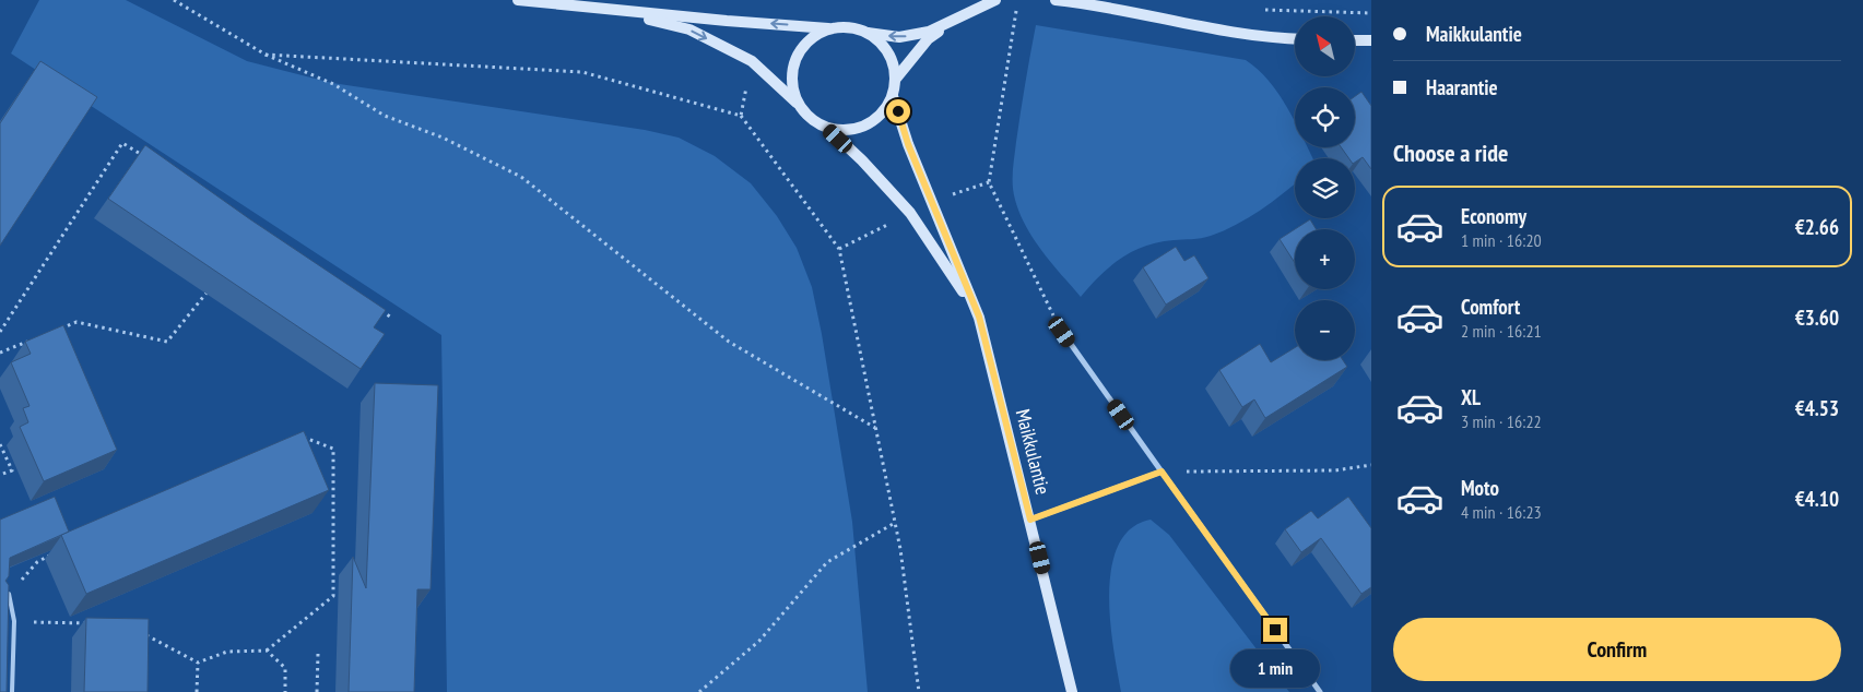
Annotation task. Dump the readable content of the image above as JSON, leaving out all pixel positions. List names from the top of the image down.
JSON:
{
  "streets": {
    "main road": ["Maikkulantie"]
  },
  "north": "top left",
  "page": {
    "banner": ["Maikkulantie", "Haarantie"],
    "map_buttons": ["+", "−"],
    "heading": "Choose a ride",
    "list": [
      {
        "name": "Economy",
        "note": "1 min · 16:20",
        "value": "€2.66"
      },
      {
        "name": "Comfort",
        "note": "2 min · 16:21",
        "value": "€3.60"
      },
      {
        "name": "XL",
        "note": "3 min · 16:22",
        "value": "€4.53"
      },
      {
        "name": "Moto",
        "note": "4 min · 16:23",
        "value": "€4.10"
      }
    ],
    "buttons": "Confirm",
    "bubble": "1 min"
  }
}
